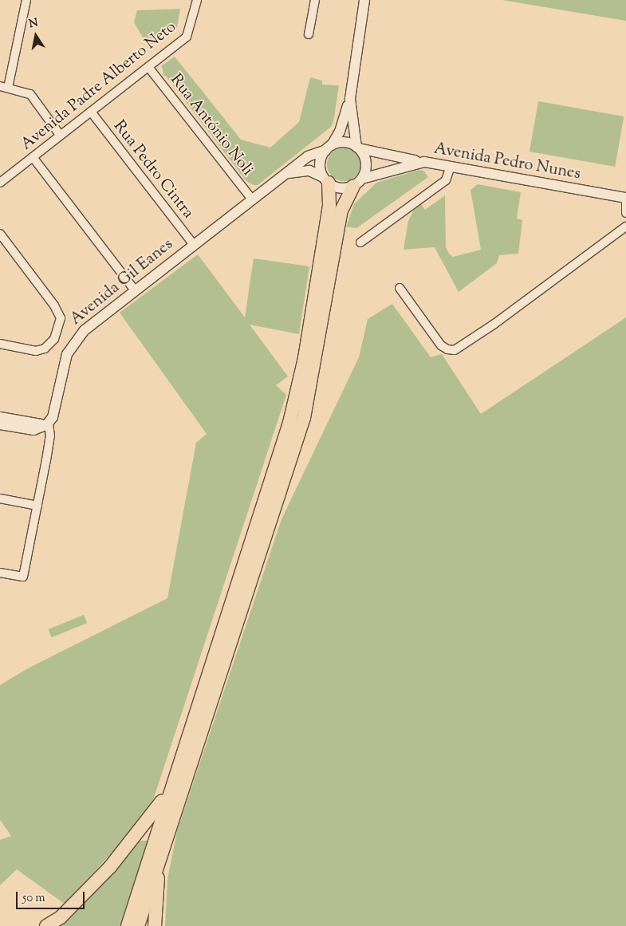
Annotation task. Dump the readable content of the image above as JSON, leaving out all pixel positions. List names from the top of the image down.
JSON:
{
  "streets": {
    "street": [
      "Avenida Padre Alberto Neto",
      "Rua António Noli",
      "Avenida Pedro Nunes",
      "Rua Pedro Cintra",
      "Avenida Gil Eanes"
    ]
  },
  "crossings": [
    ["Avenida Padre Alberto Neto", "Rua António Noli"],
    ["Avenida Padre Alberto Neto", "Rua Pedro Cintra"],
    ["Rua António Noli", "Avenida Gil Eanes"],
    ["Avenida Pedro Nunes", "Avenida Gil Eanes"],
    ["Rua Pedro Cintra", "Avenida Gil Eanes"]
  ],
  "scale_bar": "50 m",
  "north": "top"
}
